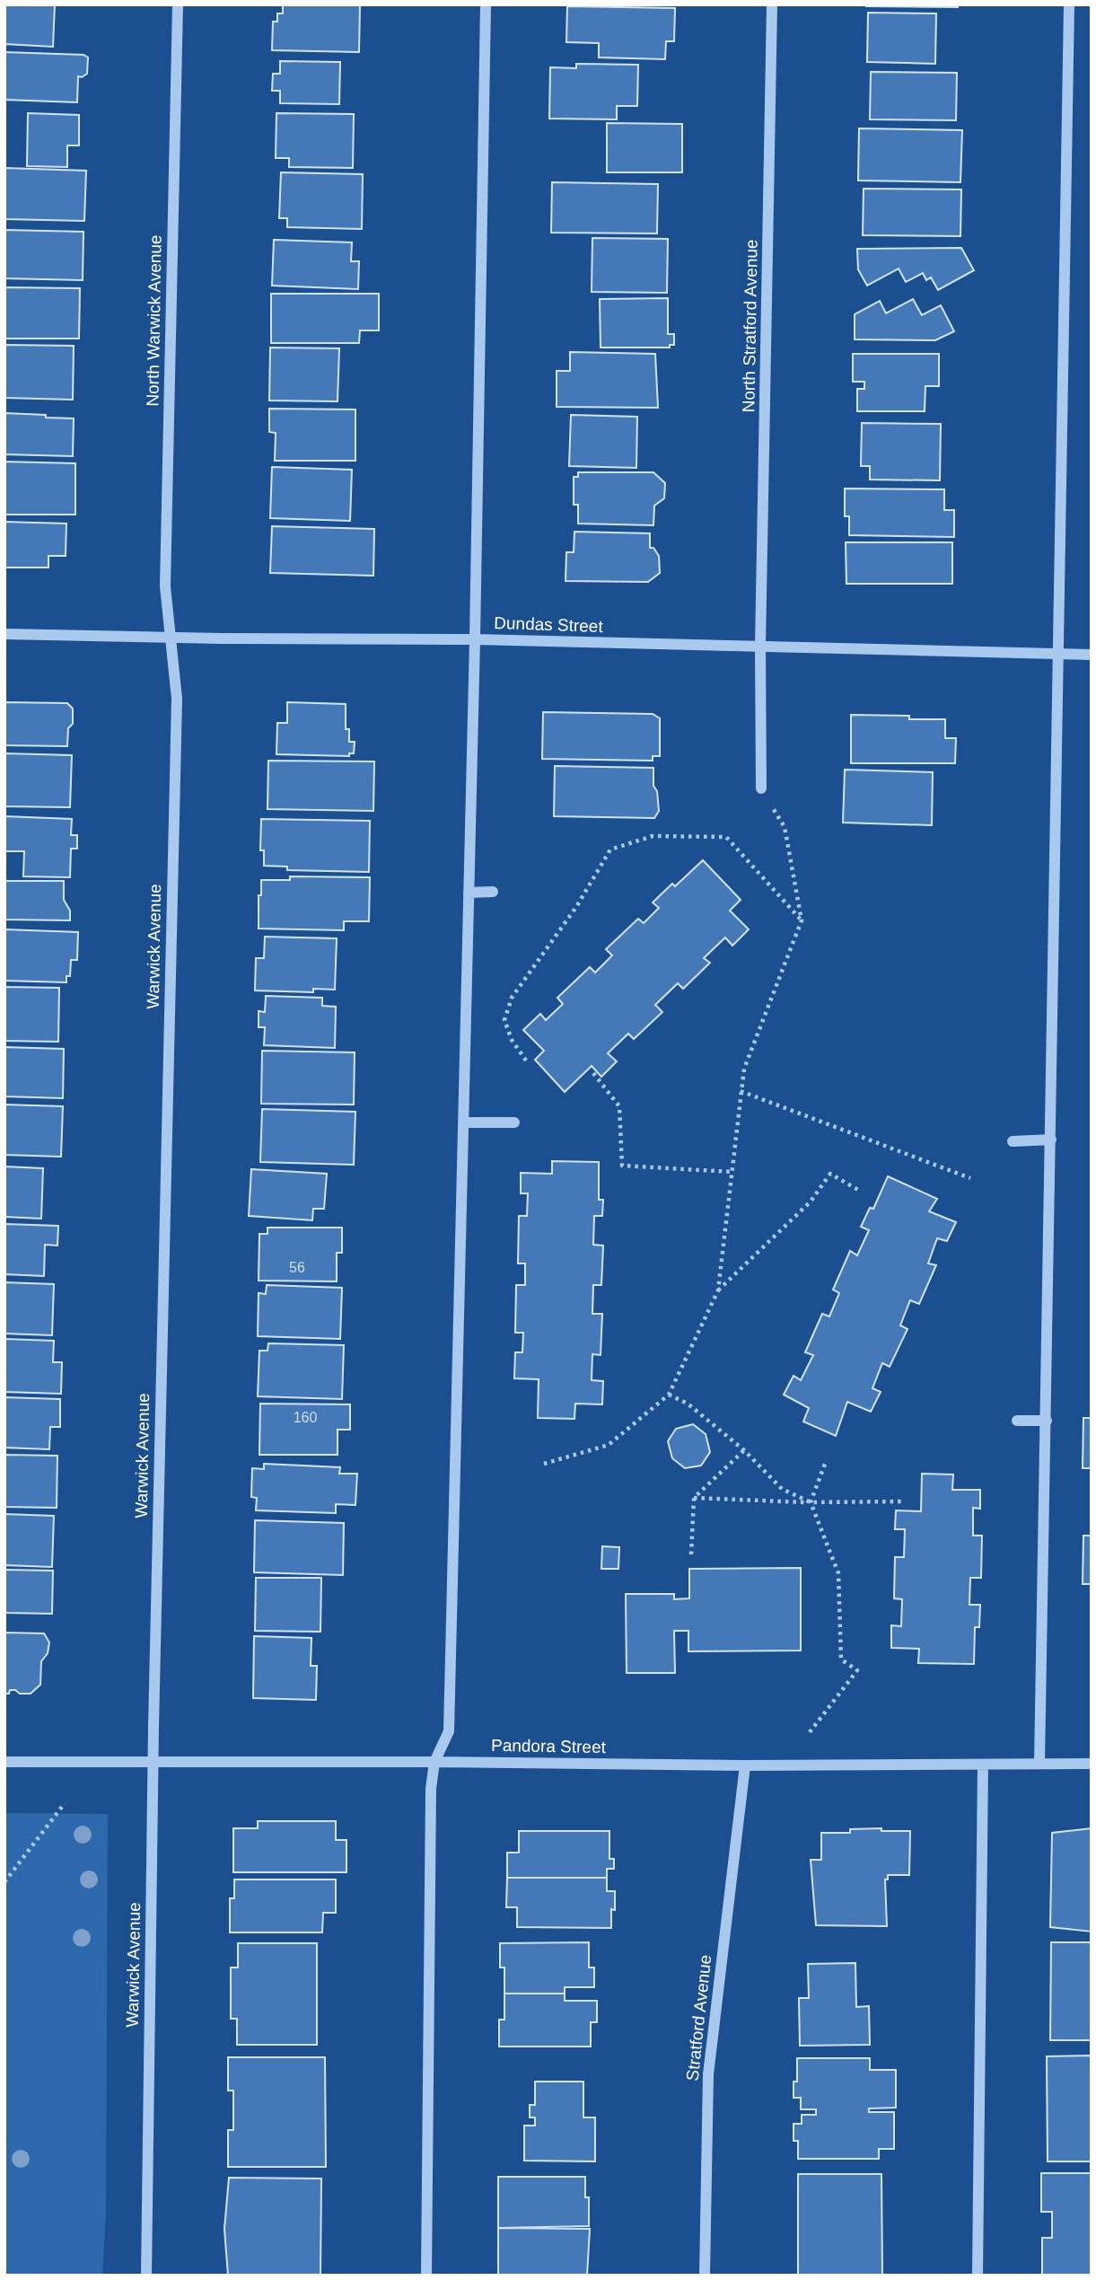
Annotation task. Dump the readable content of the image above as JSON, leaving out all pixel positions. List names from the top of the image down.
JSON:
{
  "streets": {
    "street": [
      "North Warwick Avenue",
      "North Stratford Avenue",
      "Dundas Street",
      "Warwick Avenue",
      "Pandora Street",
      "Stratford Avenue"
    ]
  },
  "crossings": [
    ["North Warwick Avenue", "Dundas Street"],
    ["North Warwick Avenue", "Warwick Avenue"],
    ["North Stratford Avenue", "Dundas Street"],
    ["Dundas Street", "Warwick Avenue"],
    ["Warwick Avenue", "Pandora Street"],
    ["Pandora Street", "Stratford Avenue"]
  ],
  "house_numbers": ["56", "160"]
}
